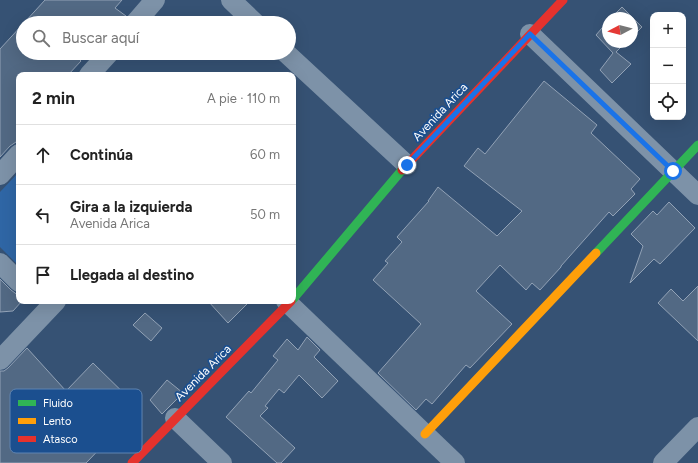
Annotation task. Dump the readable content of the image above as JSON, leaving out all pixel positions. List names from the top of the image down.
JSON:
{
  "streets": {
    "street": ["Avenida Arica"]
  },
  "legend": ["Fluido", "Lento", "Atasco"],
  "north": "left",
  "page": {
    "map_buttons": ["+", "−"],
    "search": "Buscar aquí",
    "heading": ["2 min", "A pie · 110 m"],
    "list": [
      ["Continúa", "60 m"],
      ["Gira a la izquierda", "Avenida Arica", "50 m"],
      "Llegada al destino"
    ]
  }
}
